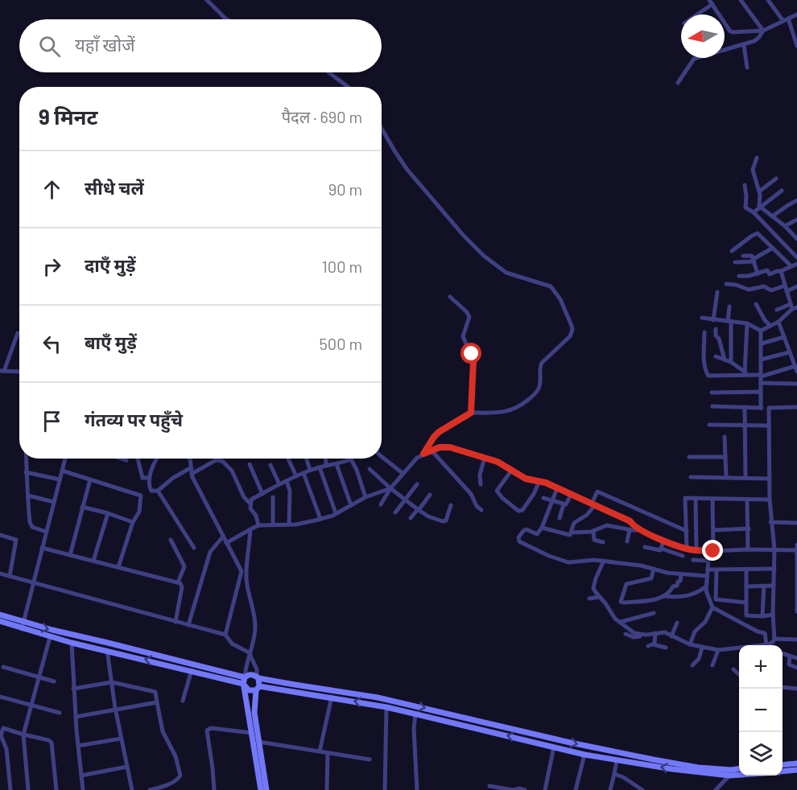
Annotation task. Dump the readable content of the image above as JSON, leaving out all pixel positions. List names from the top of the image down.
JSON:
{
  "north": "left",
  "page": {
    "search": "यहाँ खोजें",
    "heading": ["9 मिनट", "पैदल · 690 m"],
    "list": [
      ["सीधे चलें", "90 m"],
      ["दाएँ मुड़ें", "100 m"],
      ["बाएँ मुड़ें", "500 m"],
      "गंतव्य पर पहुँचे"
    ],
    "map_buttons": ["+", "−"]
  }
}
